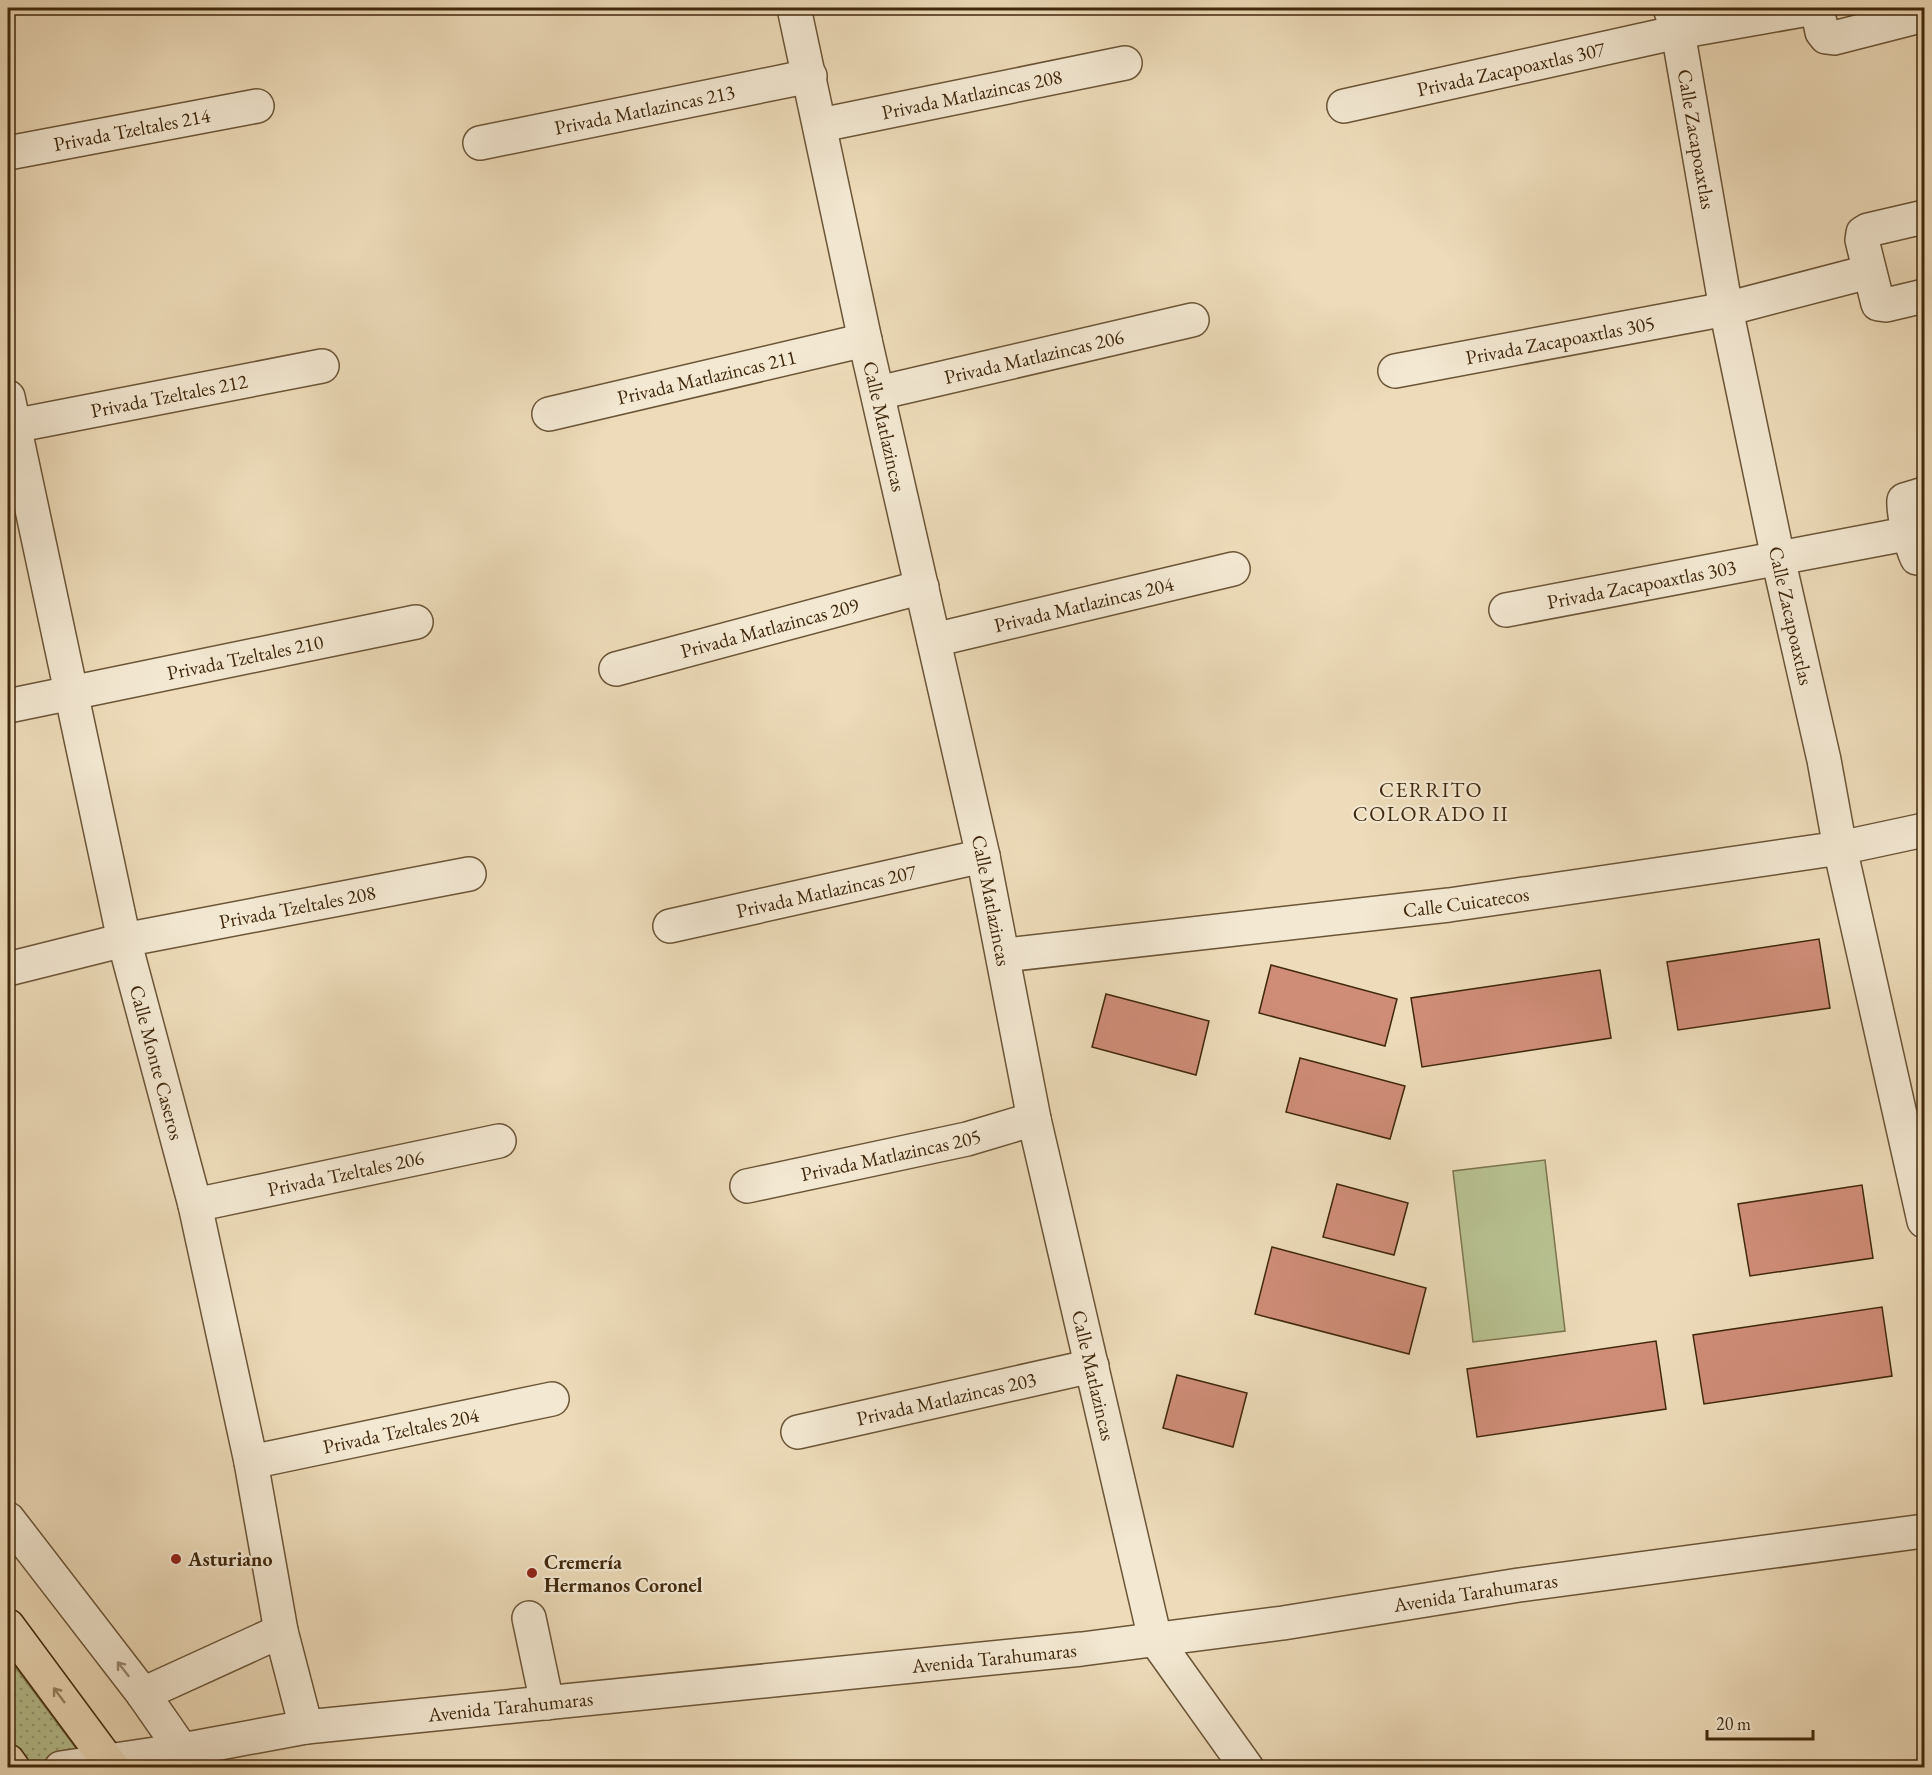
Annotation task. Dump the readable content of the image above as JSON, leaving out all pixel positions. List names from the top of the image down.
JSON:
{
  "streets": {
    "street": [
      "Privada Zacapoaxtlas 307",
      "Privada Matlazincas 208",
      "Privada Matlazincas 213",
      "Privada Tzeltales 214",
      "Calle Zacapoaxtlas",
      "Privada Zacapoaxtlas 305",
      "Privada Matlazincas 206",
      "Privada Matlazincas 211",
      "Privada Tzeltales 212",
      "Calle Matlazincas",
      "Privada Zacapoaxtlas 303",
      "Privada Matlazincas 204",
      "Privada Matlazincas 209",
      "Privada Tzeltales 210",
      "Privada Matlazincas 207",
      "Calle Cuicatecos",
      "Privada Tzeltales 208",
      "Calle Monte Caseros",
      "Privada Matlazincas 205",
      "Privada Tzeltales 206",
      "Privada Matlazincas 203",
      "Privada Tzeltales 204",
      "Avenida Tarahumaras"
    ]
  },
  "crossings": [
    ["Privada Zacapoaxtlas 307", "Calle Zacapoaxtlas"],
    ["Privada Matlazincas 208", "Calle Matlazincas"],
    ["Privada Matlazincas 213", "Calle Matlazincas"],
    ["Calle Zacapoaxtlas", "Privada Zacapoaxtlas 305"],
    ["Calle Zacapoaxtlas", "Privada Zacapoaxtlas 303"],
    ["Calle Zacapoaxtlas", "Calle Cuicatecos"],
    ["Privada Matlazincas 206", "Calle Matlazincas"],
    ["Privada Matlazincas 211", "Calle Matlazincas"],
    ["Privada Tzeltales 212", "Calle Monte Caseros"],
    ["Calle Matlazincas", "Privada Matlazincas 204"],
    ["Calle Matlazincas", "Privada Matlazincas 209"],
    ["Calle Matlazincas", "Privada Matlazincas 207"],
    ["Calle Matlazincas", "Calle Cuicatecos"],
    ["Calle Matlazincas", "Privada Matlazincas 205"],
    ["Calle Matlazincas", "Privada Matlazincas 203"],
    ["Calle Matlazincas", "Avenida Tarahumaras"],
    ["Privada Tzeltales 210", "Calle Monte Caseros"],
    ["Privada Tzeltales 208", "Calle Monte Caseros"],
    ["Calle Monte Caseros", "Privada Tzeltales 206"],
    ["Calle Monte Caseros", "Privada Tzeltales 204"],
    ["Calle Monte Caseros", "Avenida Tarahumaras"]
  ],
  "districts": ["CERRITO COLORADO II"],
  "places": ["Asturiano", "Cremería Hermanos Coronel"],
  "scale_bar": "20 m"
}
